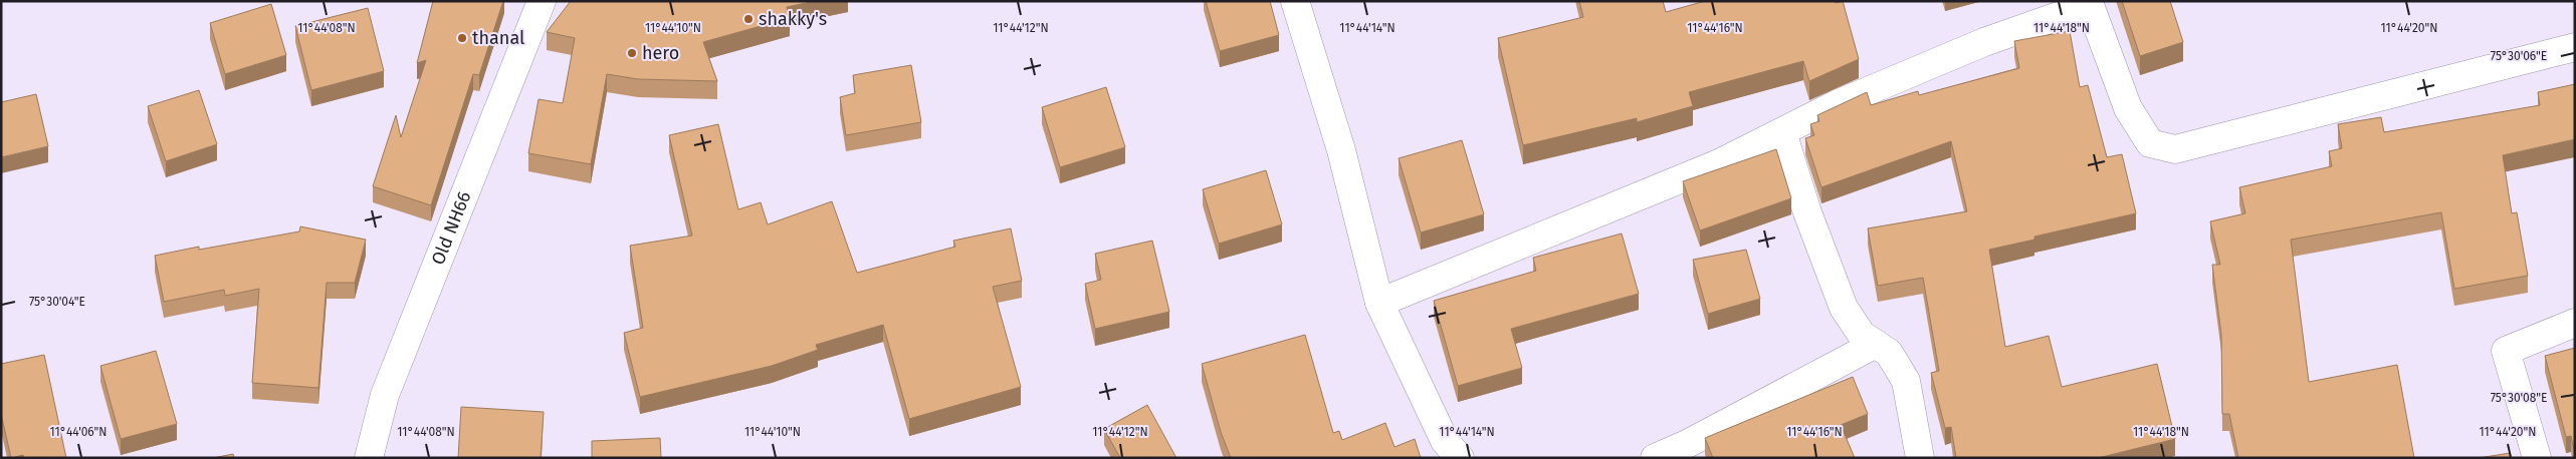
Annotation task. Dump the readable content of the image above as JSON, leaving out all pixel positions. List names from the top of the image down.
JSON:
{
  "streets": {
    "street": ["Old NH66"]
  },
  "places": ["shakky's", "thanal", "hero"],
  "coordinates": [
    "11°44'08\"N",
    "11°44'10\"N",
    "11°44'12\"N",
    "11°44'14\"N",
    "11°44'16\"N",
    "11°44'20\"N",
    "11°44'18\"N",
    "75°30'06\"E",
    "75°30'04\"E",
    "75°30'08\"E",
    "11°44'06\"N"
  ]
}
